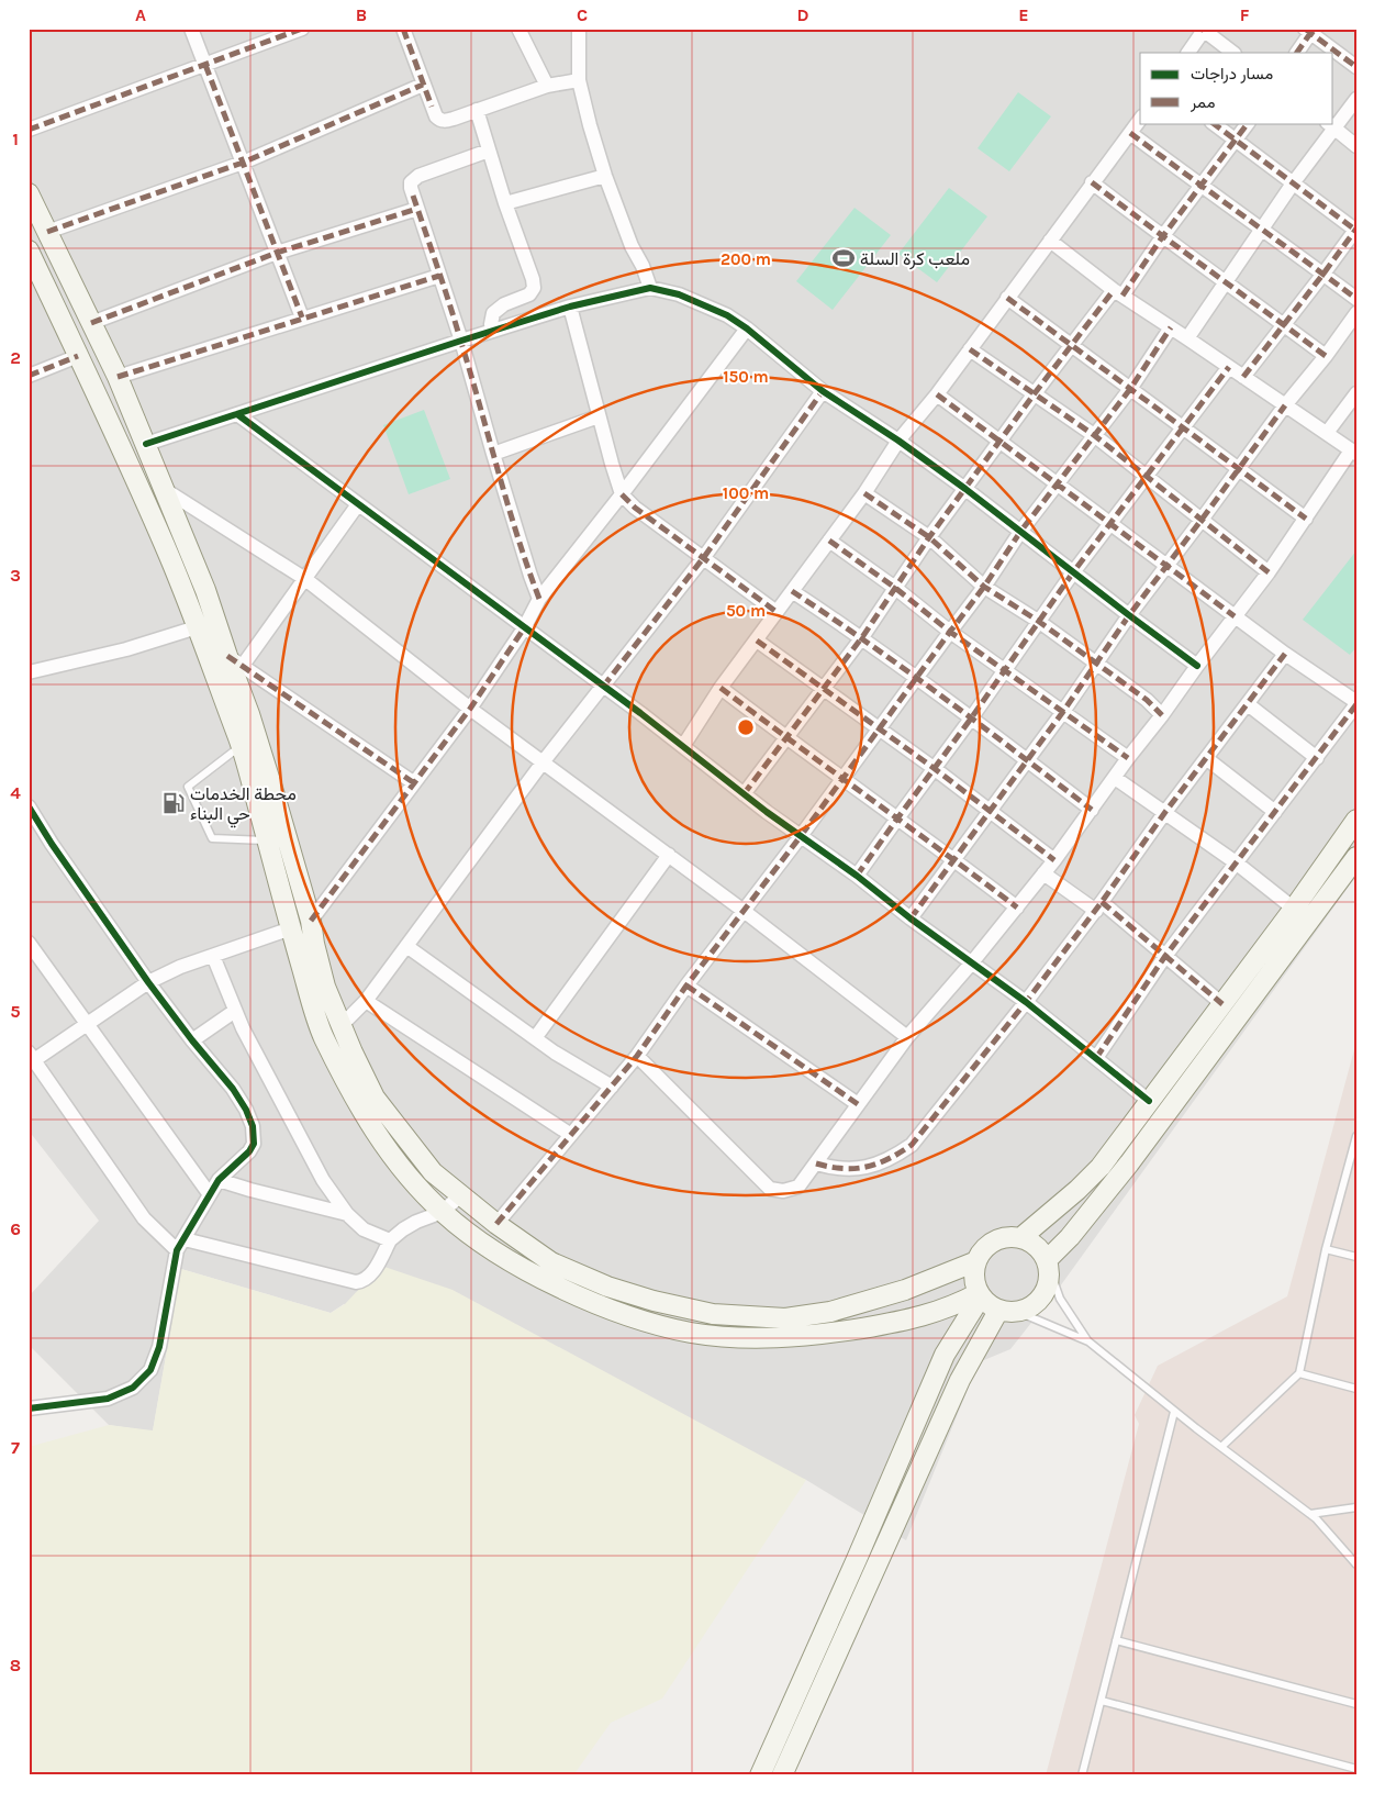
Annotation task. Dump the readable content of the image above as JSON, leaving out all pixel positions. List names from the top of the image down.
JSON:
{
  "places": {
    "sports": ["ملعب كرة السلة"],
    "fuel station": ["محطة الخدمات حي البناء"]
  },
  "legend": ["مسار دراجات", "ممر"],
  "grid": {
    "columns": [
      "A",
      "B",
      "C",
      "D",
      "E",
      "F"
    ],
    "rows": [
      "1",
      "2",
      "3",
      "4",
      "5",
      "6",
      "7",
      "8"
    ]
  },
  "rings": [
    "200 m",
    "150 m",
    "100 m",
    "50 m"
  ]
}
